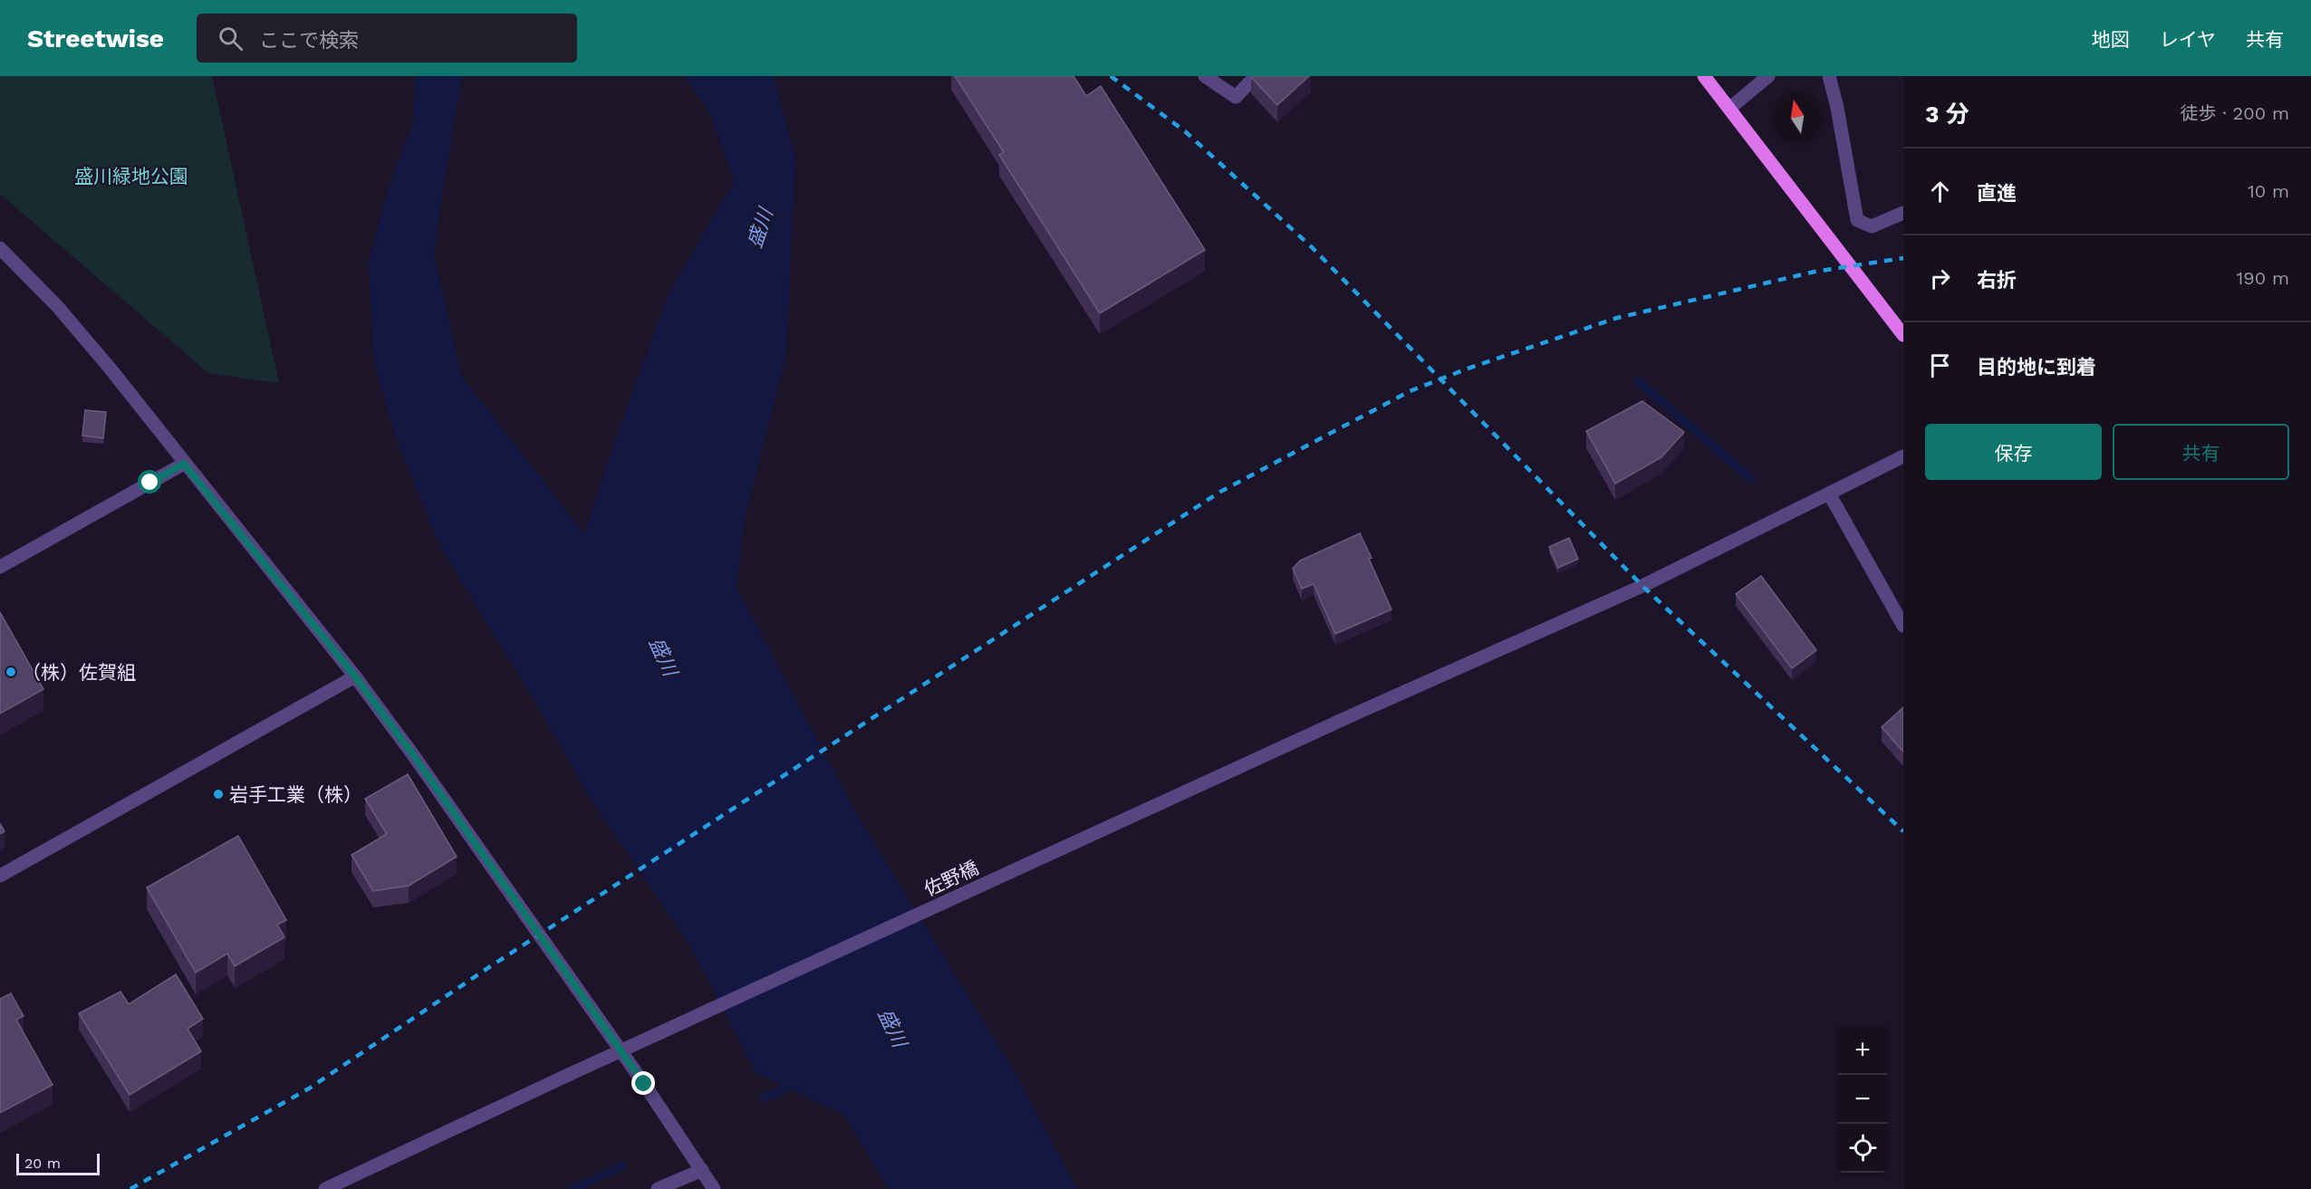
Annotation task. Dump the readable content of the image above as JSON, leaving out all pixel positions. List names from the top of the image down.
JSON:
{
  "streets": {
    "street": ["佐野橋"]
  },
  "water": ["盛川"],
  "parks": ["盛川緑地公園"],
  "places": ["（株）佐賀組", "岩手工業（株）"],
  "scale_bar": "20 m",
  "north": "top",
  "page": {
    "header": "Streetwise",
    "search": "ここで検索",
    "nav": ["地図", "レイヤ", "共有"],
    "heading": ["3 分", "徒歩 · 200 m"],
    "list": [
      ["直進", "10 m"],
      ["右折", "190 m"],
      "目的地に到着"
    ],
    "buttons": ["保存", "共有"],
    "map_buttons": ["+", "−"],
    "scale": "20 m"
  }
}
